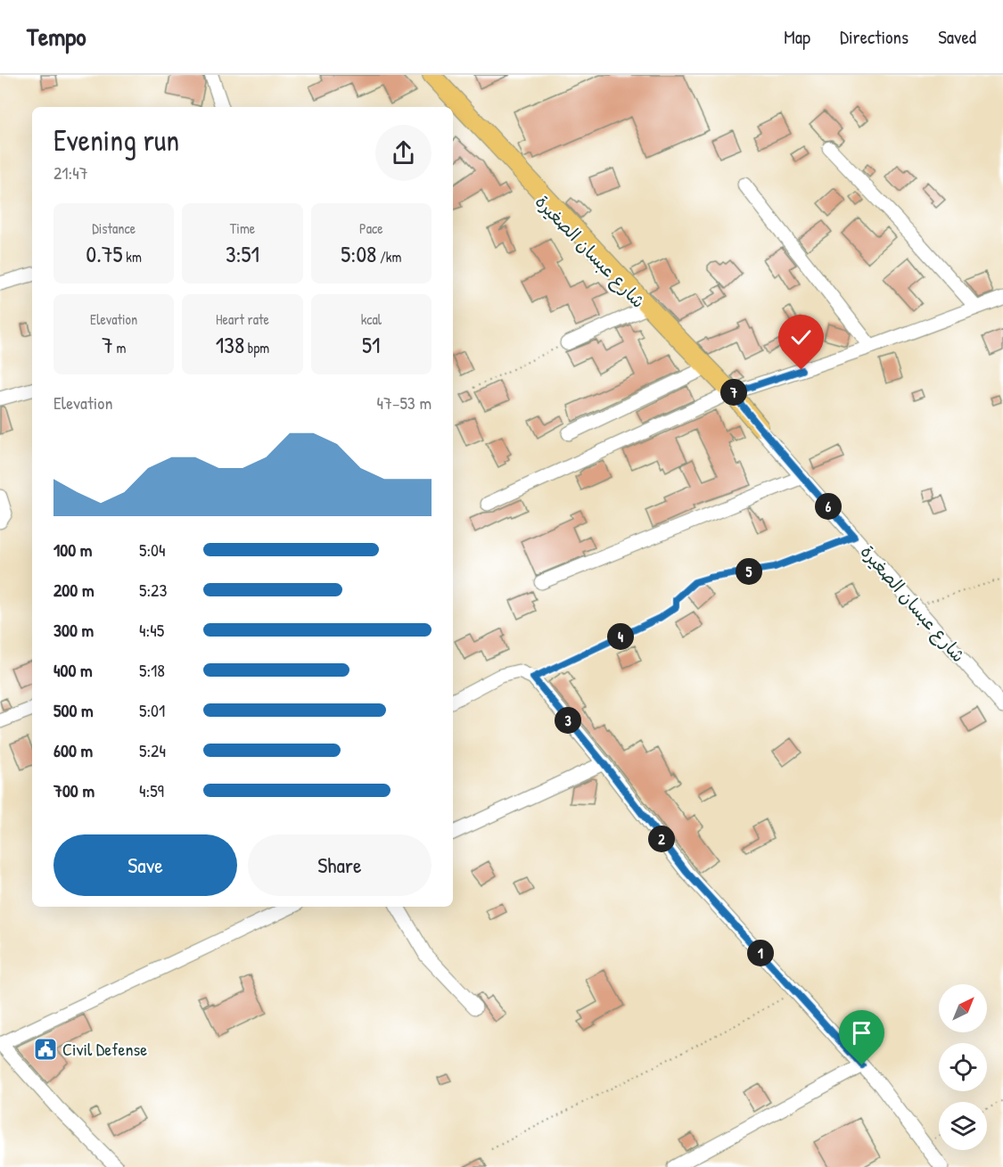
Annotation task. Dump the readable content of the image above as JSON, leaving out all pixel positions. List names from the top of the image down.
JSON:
{
  "streets": {
    "main road": ["شارع عبسان الصغيرة"]
  },
  "places": {
    "public building": ["Civil Defense"]
  },
  "north": "top right",
  "page": {
    "header": "Tempo",
    "nav": ["Map", "Directions", "Saved"],
    "heading": ["Evening run", "21:47"],
    "stats": [
      ["Distance", "0.75 km"],
      ["Time", "3:51"],
      ["Pace", "5:08 /km"],
      ["Elevation", "7 m"],
      ["Heart rate", "138 bpm"],
      ["kcal", "51"]
    ],
    "pins": [
      "7",
      "6",
      "5",
      "4",
      "3",
      "2",
      "1"
    ],
    "chart": ["Elevation", "47–53 m"],
    "list": [
      {
        "name": "100 m",
        "note": "5:04"
      },
      {
        "name": "200 m",
        "note": "5:23"
      },
      {
        "name": "300 m",
        "note": "4:45"
      },
      {
        "name": "400 m",
        "note": "5:18"
      },
      {
        "name": "500 m",
        "note": "5:01"
      },
      {
        "name": "600 m",
        "note": "5:24"
      },
      {
        "name": "700 m",
        "note": "4:59"
      }
    ],
    "buttons": ["Save", "Share"]
  }
}
